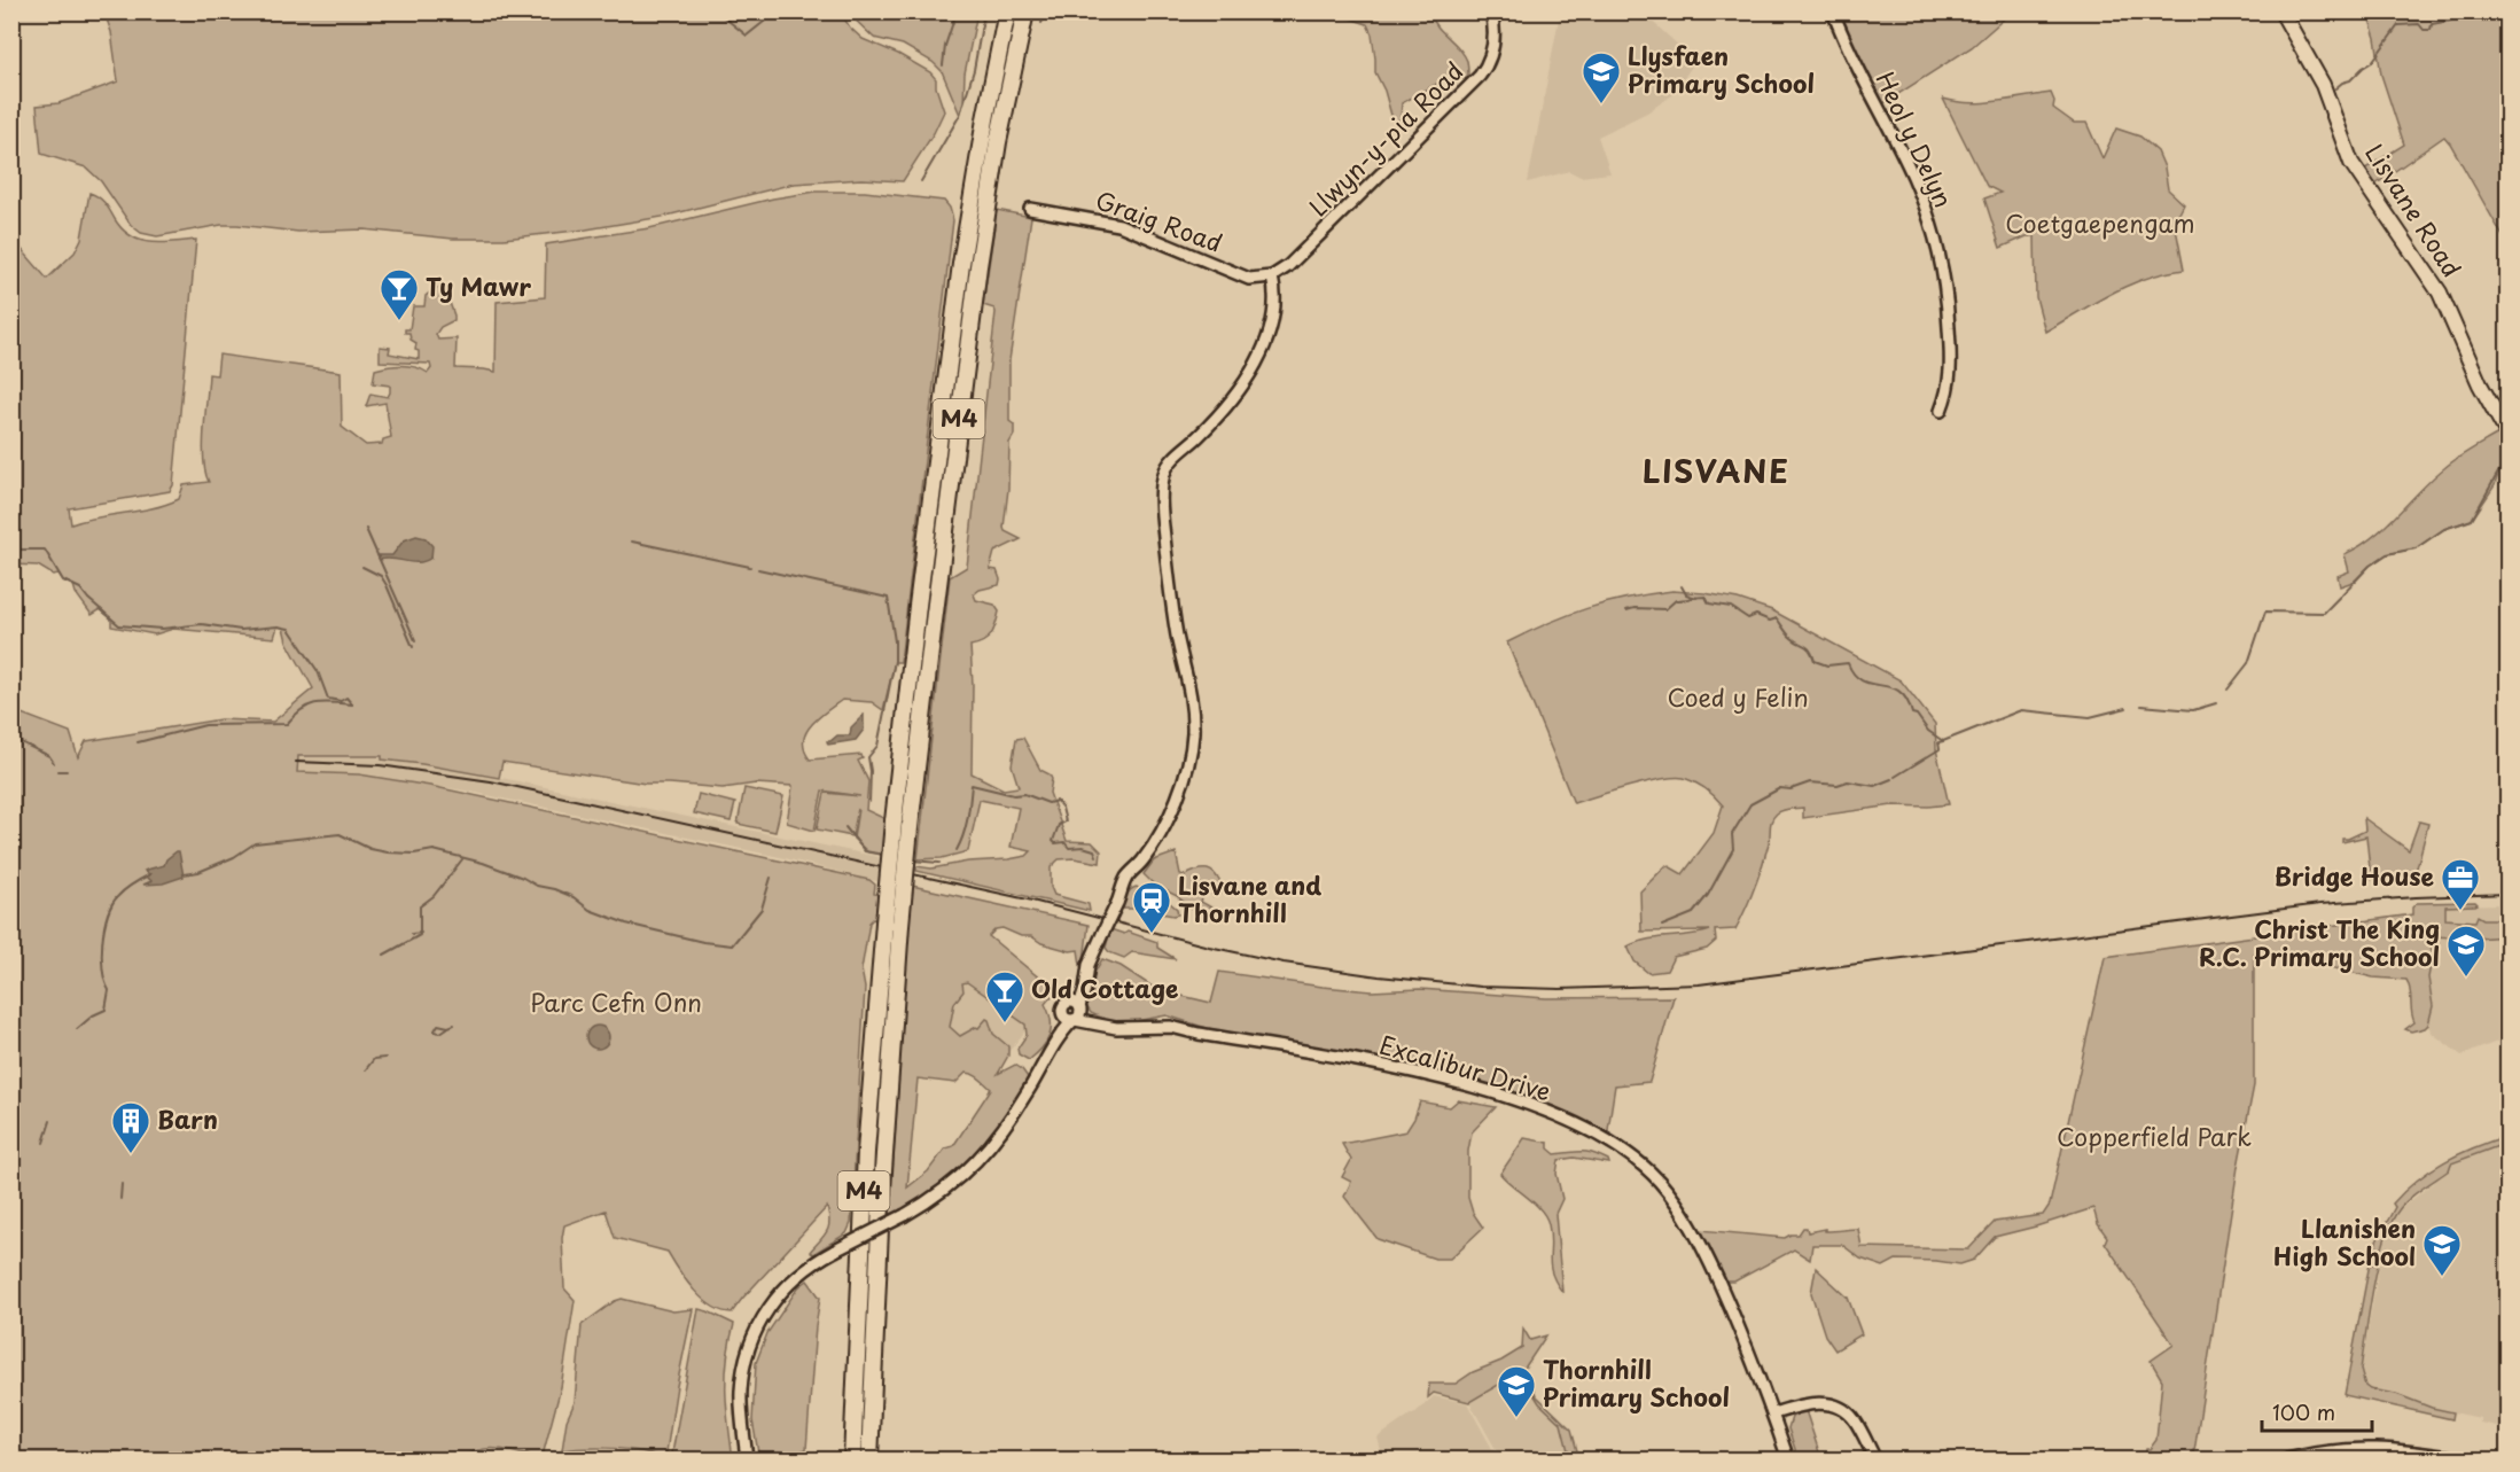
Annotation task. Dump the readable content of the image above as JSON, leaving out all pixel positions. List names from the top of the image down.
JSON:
{
  "streets": {
    "highway": ["M4"],
    "main road": ["Lisvane Road"],
    "street": [
      "Llwyn-y-pia Road",
      "Heol y Delyn",
      "Graig Road",
      "Excalibur Drive"
    ]
  },
  "crossings": [
    ["Llwyn-y-pia Road", "Graig Road"]
  ],
  "districts": ["LISVANE"],
  "parks": [
    "Coetgaepengam",
    "Coed y Felin",
    "Parc Cefn Onn",
    "Copperfield Park"
  ],
  "places": {
    "school or university": [
      "Llysfaen Primary School",
      "Christ The King R.C. Primary School",
      "Llanishen High School",
      "Thornhill Primary School"
    ],
    "bar": ["Ty Mawr", "Old Cottage"],
    "office": ["Bridge House"],
    "station": ["Lisvane and Thornhill"],
    "building": ["Barn"]
  },
  "scale_bar": "100 m"
}
